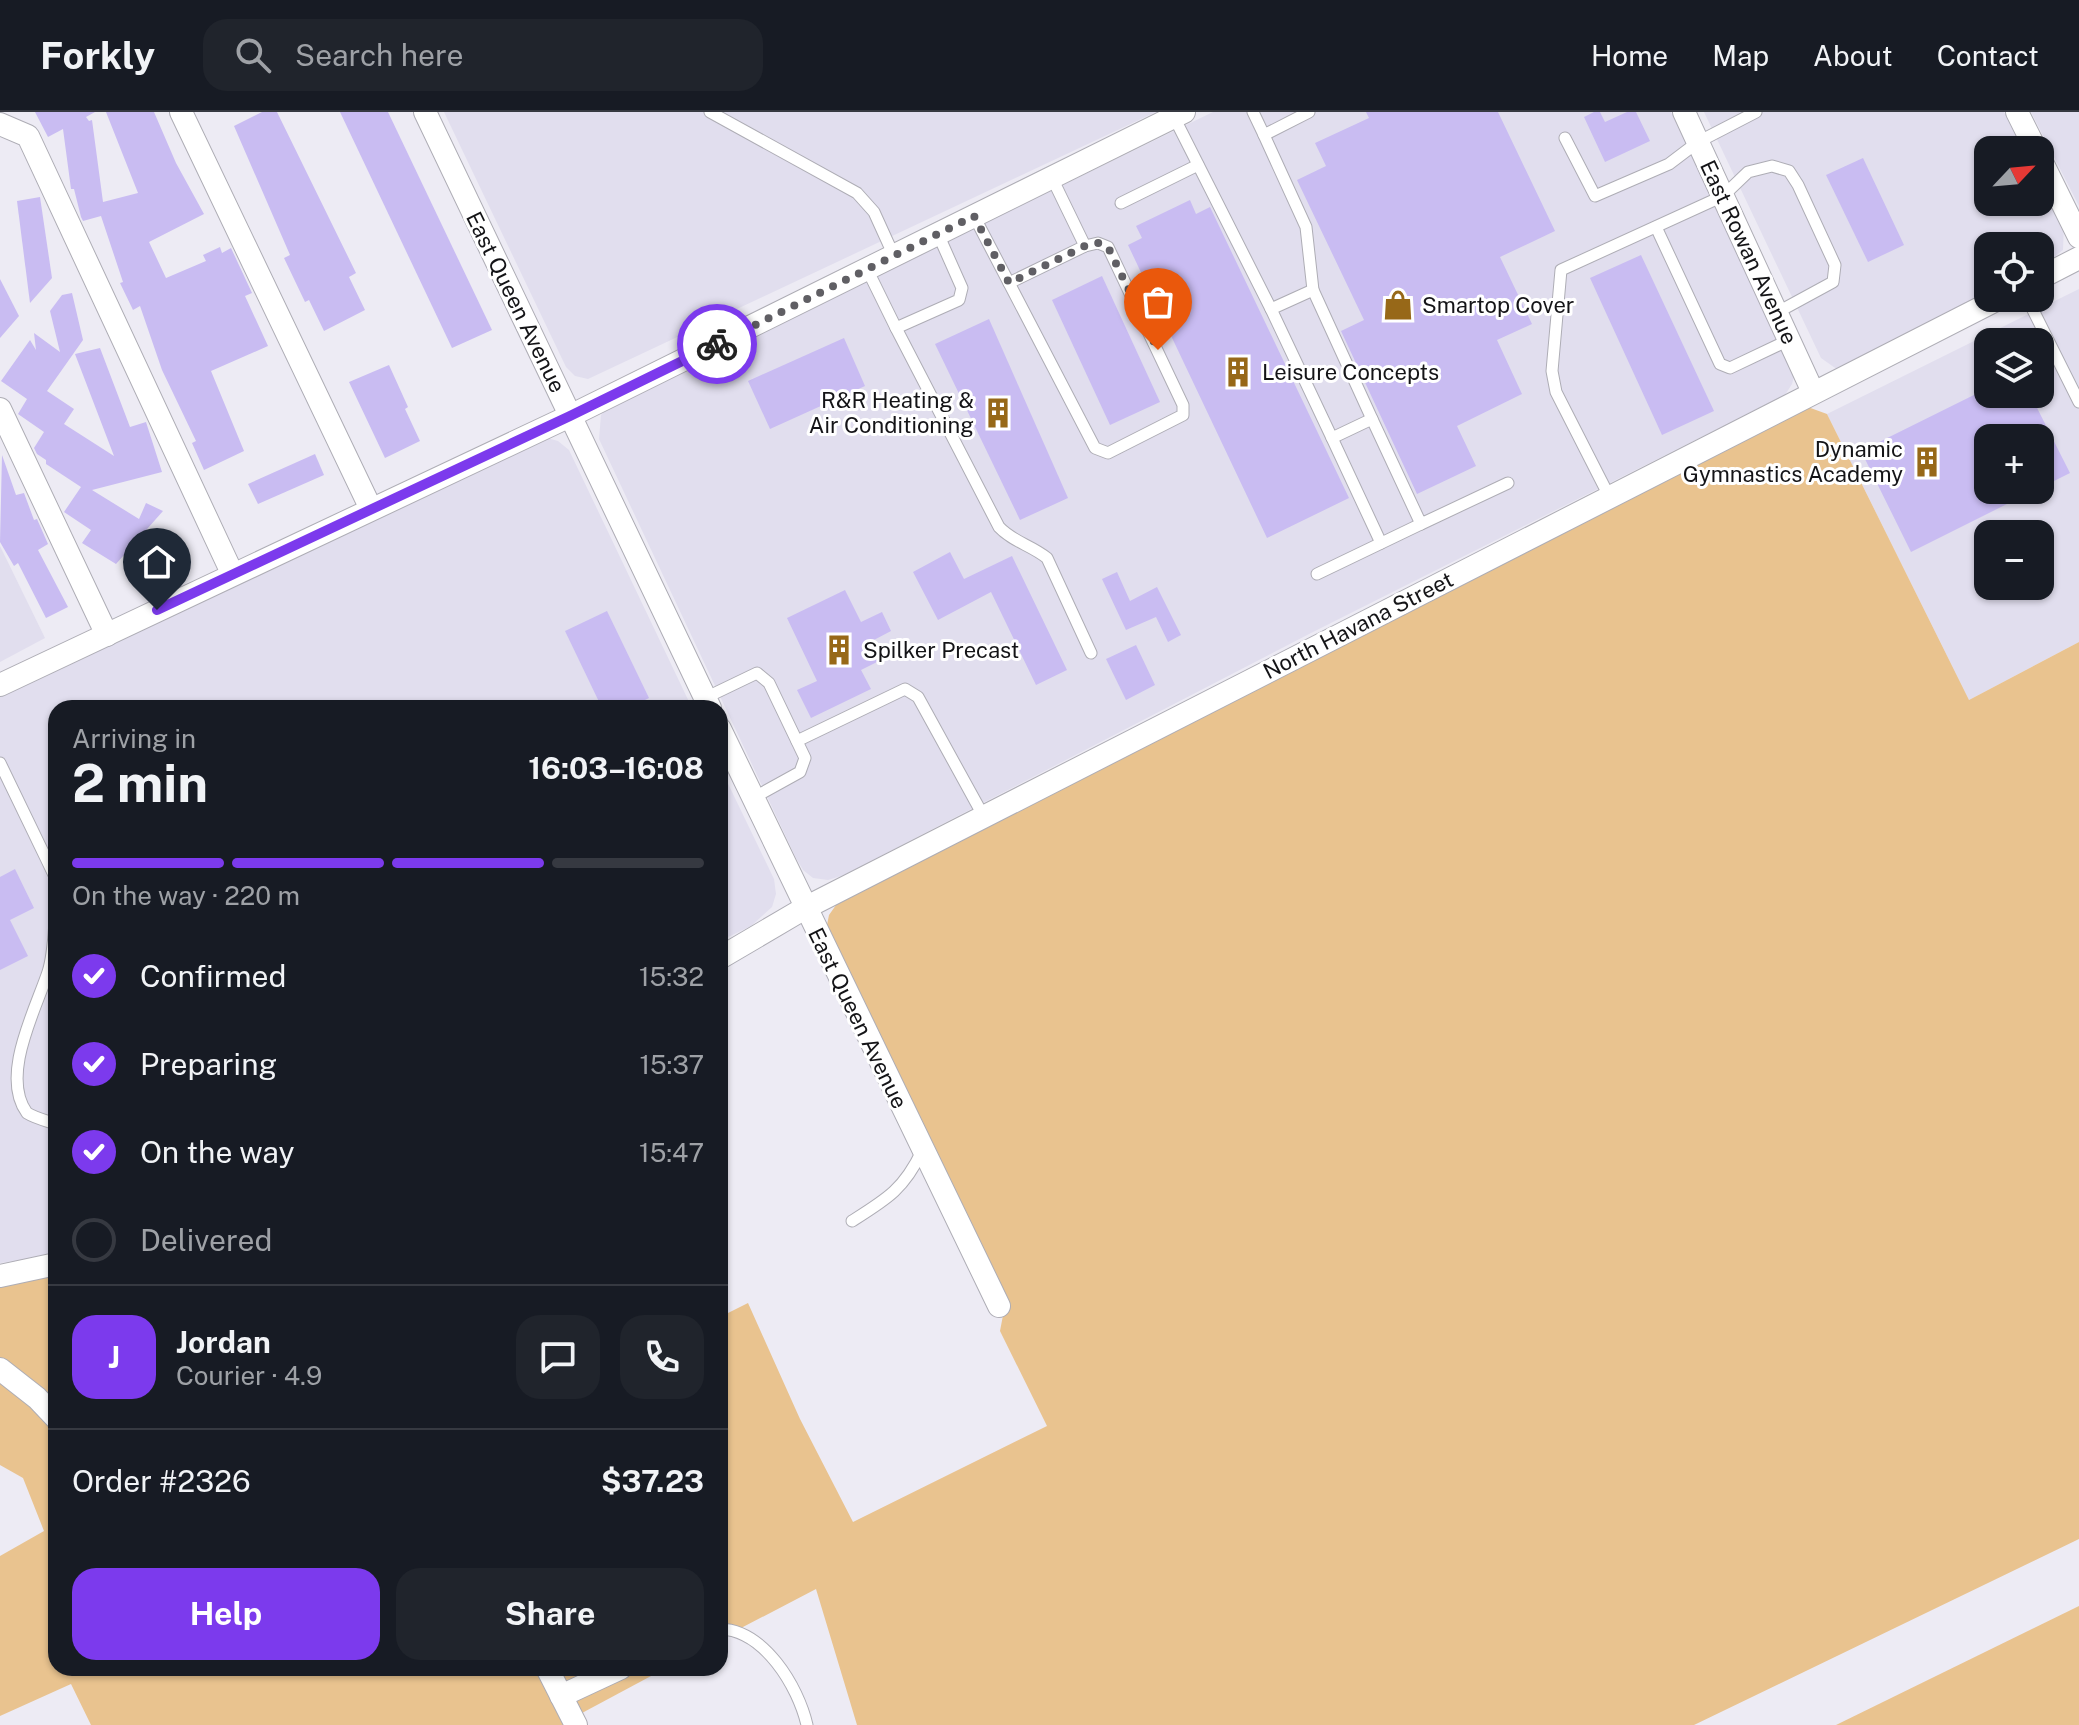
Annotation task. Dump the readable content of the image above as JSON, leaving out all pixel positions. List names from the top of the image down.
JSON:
{
  "streets": {
    "street": ["East Rowan Avenue", "East Queen Avenue", "North Havana Street"]
  },
  "crossings": [
    ["East Rowan Avenue", "North Havana Street"],
    ["East Queen Avenue", "North Havana Street"]
  ],
  "places": {
    "shop": ["Smartop Cover"],
    "building": [
      "Leisure Concepts",
      "R&R Heating & Air Conditioning",
      "Dynamic Gymnastics Academy",
      "Spilker Precast"
    ]
  },
  "north": "top right",
  "page": {
    "header": "Forkly",
    "search": "Search here",
    "nav": [
      "Home",
      "Map",
      "About",
      "Contact"
    ],
    "map_buttons": ["+", "−"],
    "heading": ["2 min", "Arriving in", "16:03–16:08"],
    "panel": [
      "Jordan",
      "Courier · 4.9",
      "Order #2326",
      "$37.23"
    ],
    "bar": "On the way · 220 m",
    "list": [
      ["Confirmed", "15:32"],
      ["Preparing", "15:37"],
      ["On the way", "15:47"],
      "Delivered"
    ],
    "round": "J",
    "buttons": ["Help", "Share"]
  }
}
